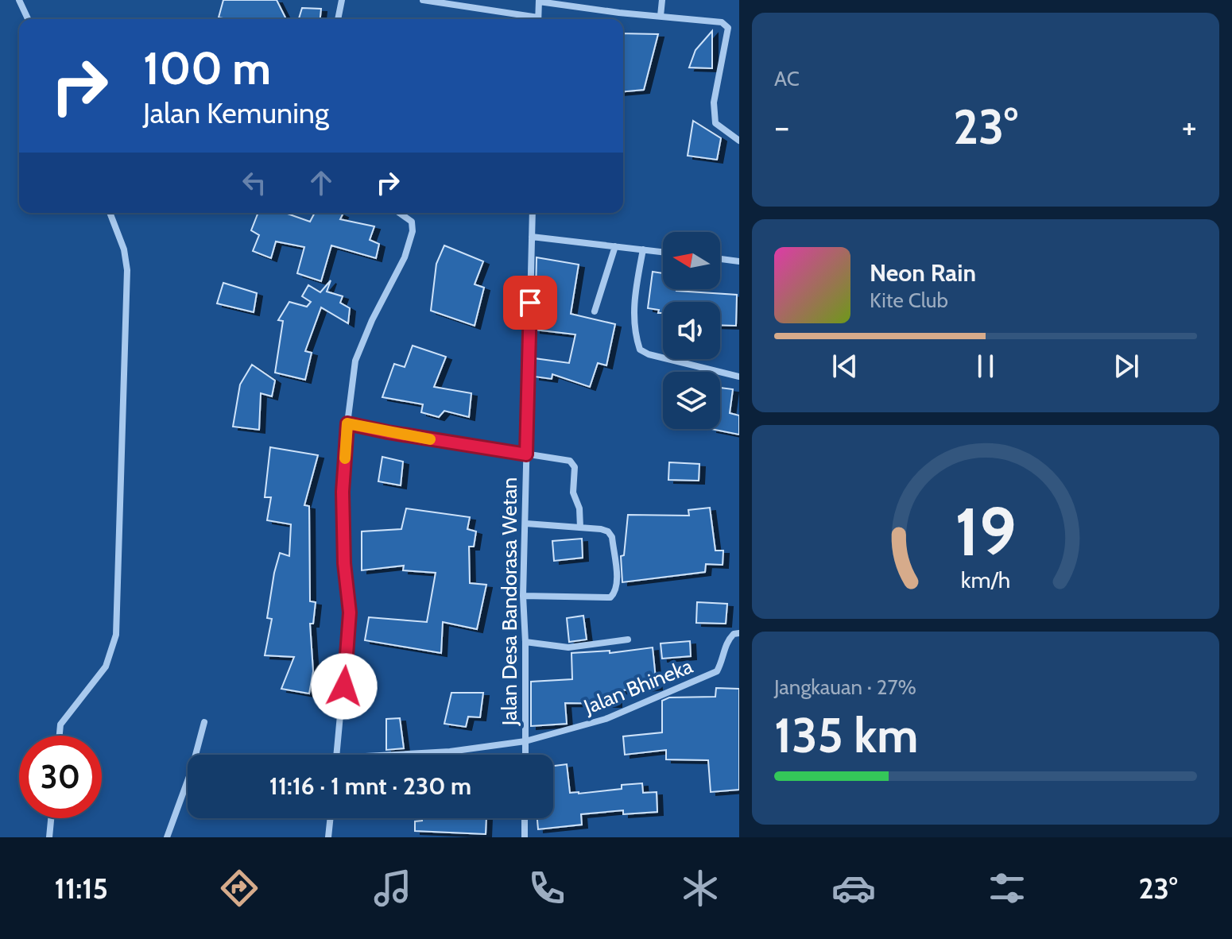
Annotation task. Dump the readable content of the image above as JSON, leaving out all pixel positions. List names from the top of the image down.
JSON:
{
  "streets": {
    "street": ["Jalan Desa Bandorasa Wetan", "Jalan Bhineka"]
  },
  "crossings": [
    ["Jalan Desa Bandorasa Wetan", "Jalan Bhineka"]
  ],
  "north": "left",
  "page": {
    "tile": [
      "AC",
      ["Jangkauan · 27%", "135 km"]
    ],
    "turn": ["100 m", "Jalan Kemuning"],
    "heat": ["−", "23°", "+"],
    "song": ["Neon Rain", "Kite Club"],
    "limit": "30",
    "trip": "11:16 · 1 mnt · 230 m",
    "tabs": ["11:15", "23°"],
    "gauge": ["19", "km/h"]
  }
}
